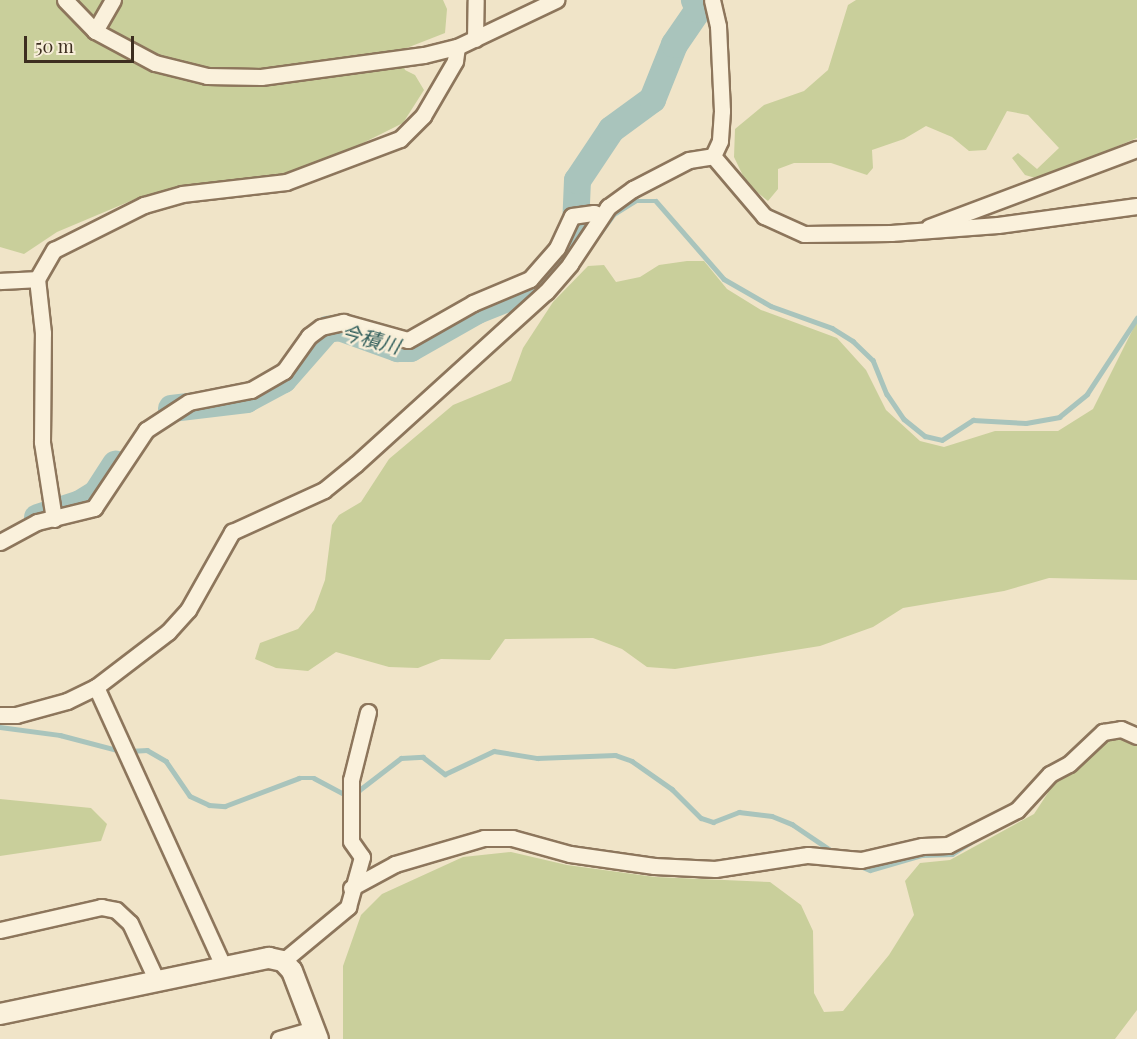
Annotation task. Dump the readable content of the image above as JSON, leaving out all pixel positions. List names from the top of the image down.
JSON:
{
  "water": ["今積川"],
  "scale_bar": "50 m"
}
